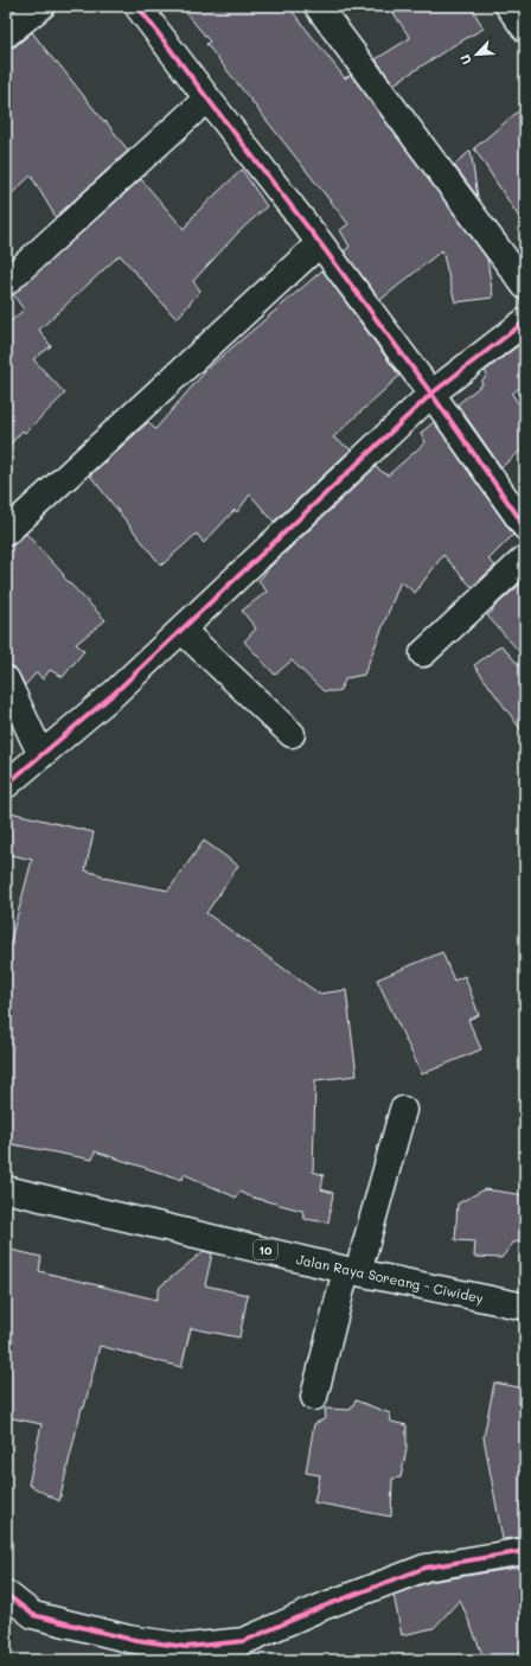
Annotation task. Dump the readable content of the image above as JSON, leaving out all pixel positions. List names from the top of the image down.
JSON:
{
  "streets": {
    "main road": ["10", "Jalan Raya Soreang - Ciwidey"]
  },
  "north": "bottom left"
}
